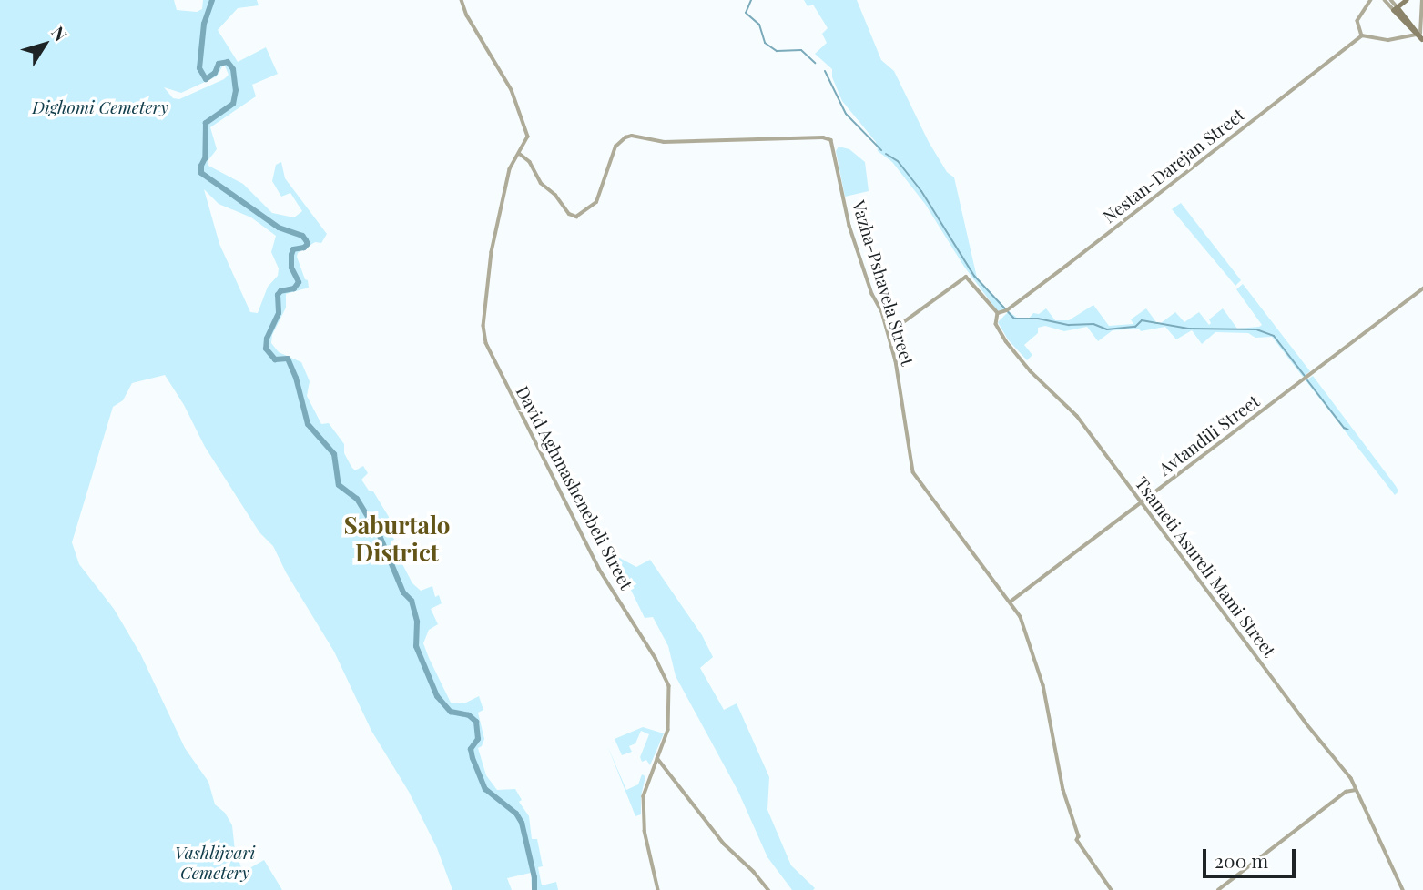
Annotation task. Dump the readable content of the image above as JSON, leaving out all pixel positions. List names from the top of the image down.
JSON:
{
  "streets": {
    "street": [
      "Nestan-Darejan Street",
      "Vazha-Pshavela Street",
      "Avtandili Street",
      "David Aghmashenebeli Street",
      "Tsameti Asureli Mami Street"
    ]
  },
  "crossings": [
    ["Nestan-Darejan Street", "Tsameti Asureli Mami Street"],
    ["Vazha-Pshavela Street", "Avtandili Street"],
    ["Vazha-Pshavela Street", "David Aghmashenebeli Street"],
    ["Vazha-Pshavela Street", "Tsameti Asureli Mami Street"],
    ["Avtandili Street", "Tsameti Asureli Mami Street"]
  ],
  "districts": ["Saburtalo District"],
  "parks": ["Dighomi Cemetery", "Vashlijvari Cemetery"],
  "scale_bar": "200 m",
  "north": "top right"
}
